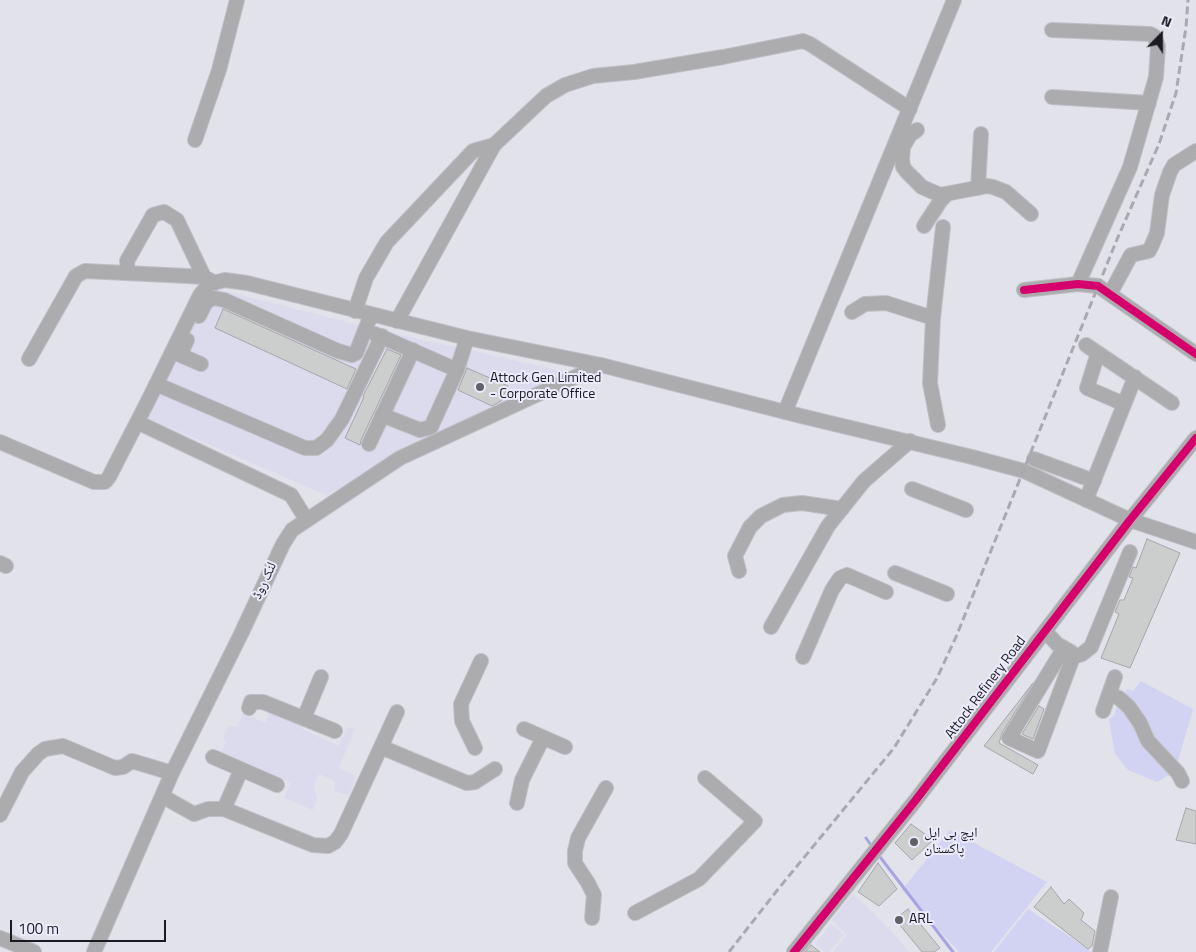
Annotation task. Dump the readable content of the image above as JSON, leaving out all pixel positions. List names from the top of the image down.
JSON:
{
  "streets": {
    "street": ["لنک روڈ", "Attock Refinery Road"]
  },
  "places": ["Attock Gen Limited - Corporate Office", "ایچ بی ایل پاکستان", "ARL"],
  "scale_bar": "100 m",
  "north": "top"
}
